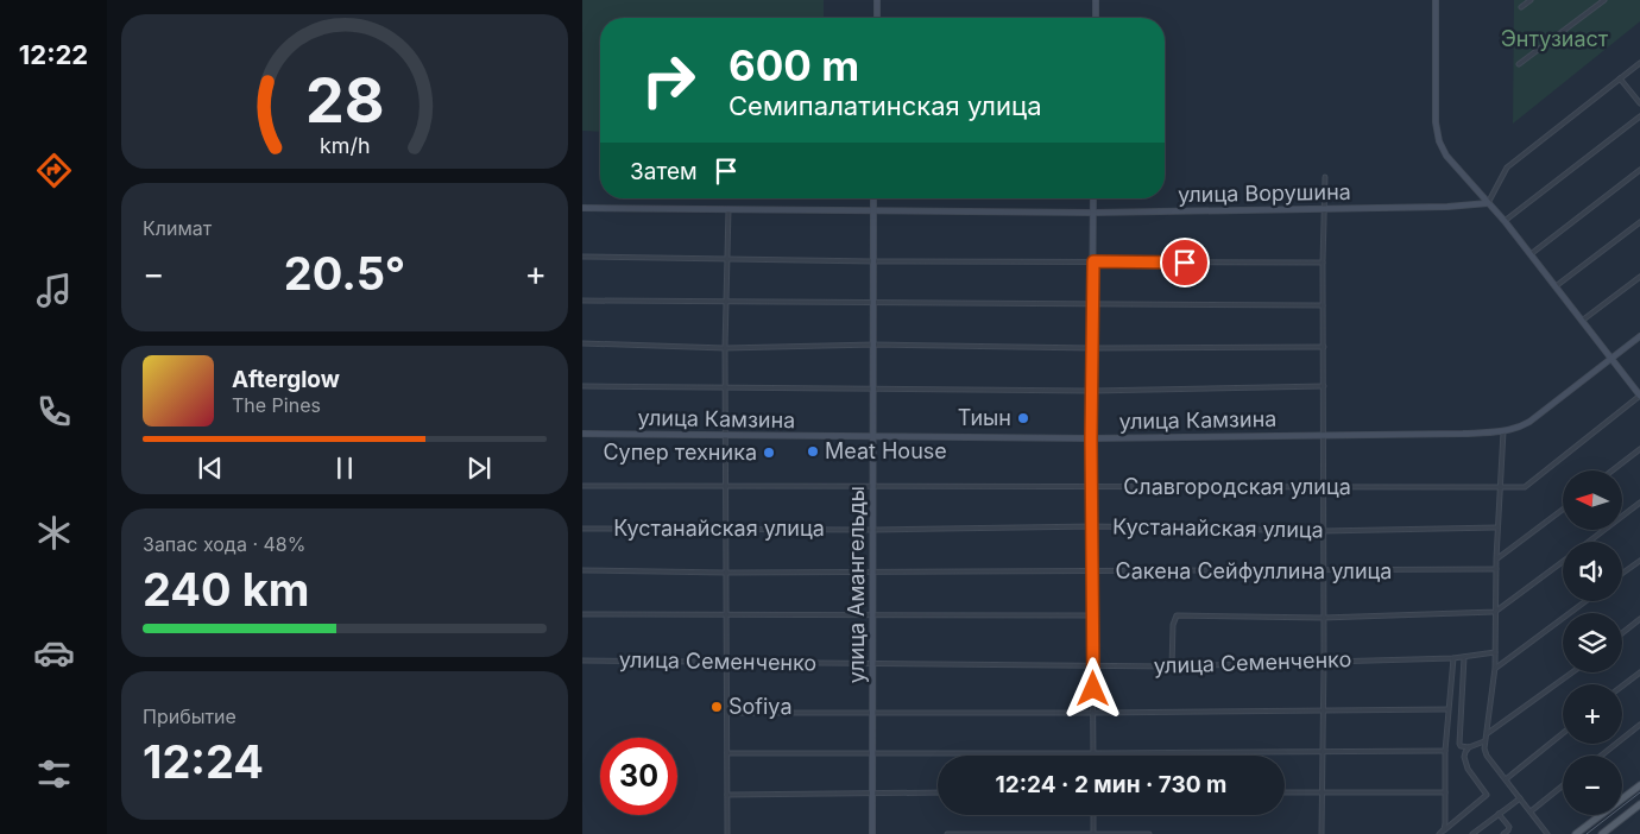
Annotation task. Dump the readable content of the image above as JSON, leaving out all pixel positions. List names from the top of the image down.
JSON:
{
  "streets": {
    "street": [
      "улица Ворушина",
      "улица Камзина",
      "Славгородская улица",
      "Кустанайская улица",
      "Сакена Сейфуллина улица",
      "улица Амангельды",
      "улица Семенченко"
    ]
  },
  "crossings": [
    ["улица Ворушина", "улица Амангельды"],
    ["улица Камзина", "улица Амангельды"],
    ["Славгородская улица", "улица Амангельды"],
    ["Кустанайская улица", "улица Амангельды"],
    ["Сакена Сейфуллина улица", "улица Амангельды"],
    ["улица Амангельды", "улица Семенченко"]
  ],
  "parks": ["Энтузиаст"],
  "places": [
    "Тиын",
    "Meat House",
    "Супер техника",
    "Sofiya"
  ],
  "north": "left",
  "page": {
    "tabs": "12:22",
    "turn": ["600 m", "Семипалатинская улица"],
    "then": "Затем",
    "tile": [
      "Климат",
      ["Запас хода · 48%", "240 km"],
      ["Прибытие", "12:24"]
    ],
    "heat": ["−", "20.5°", "+"],
    "song": ["Afterglow", "The Pines"],
    "map_buttons": ["+", "−"],
    "limit": "30",
    "trip": "12:24 · 2 мин · 730 m",
    "gauge": ["28", "km/h"]
  }
}
